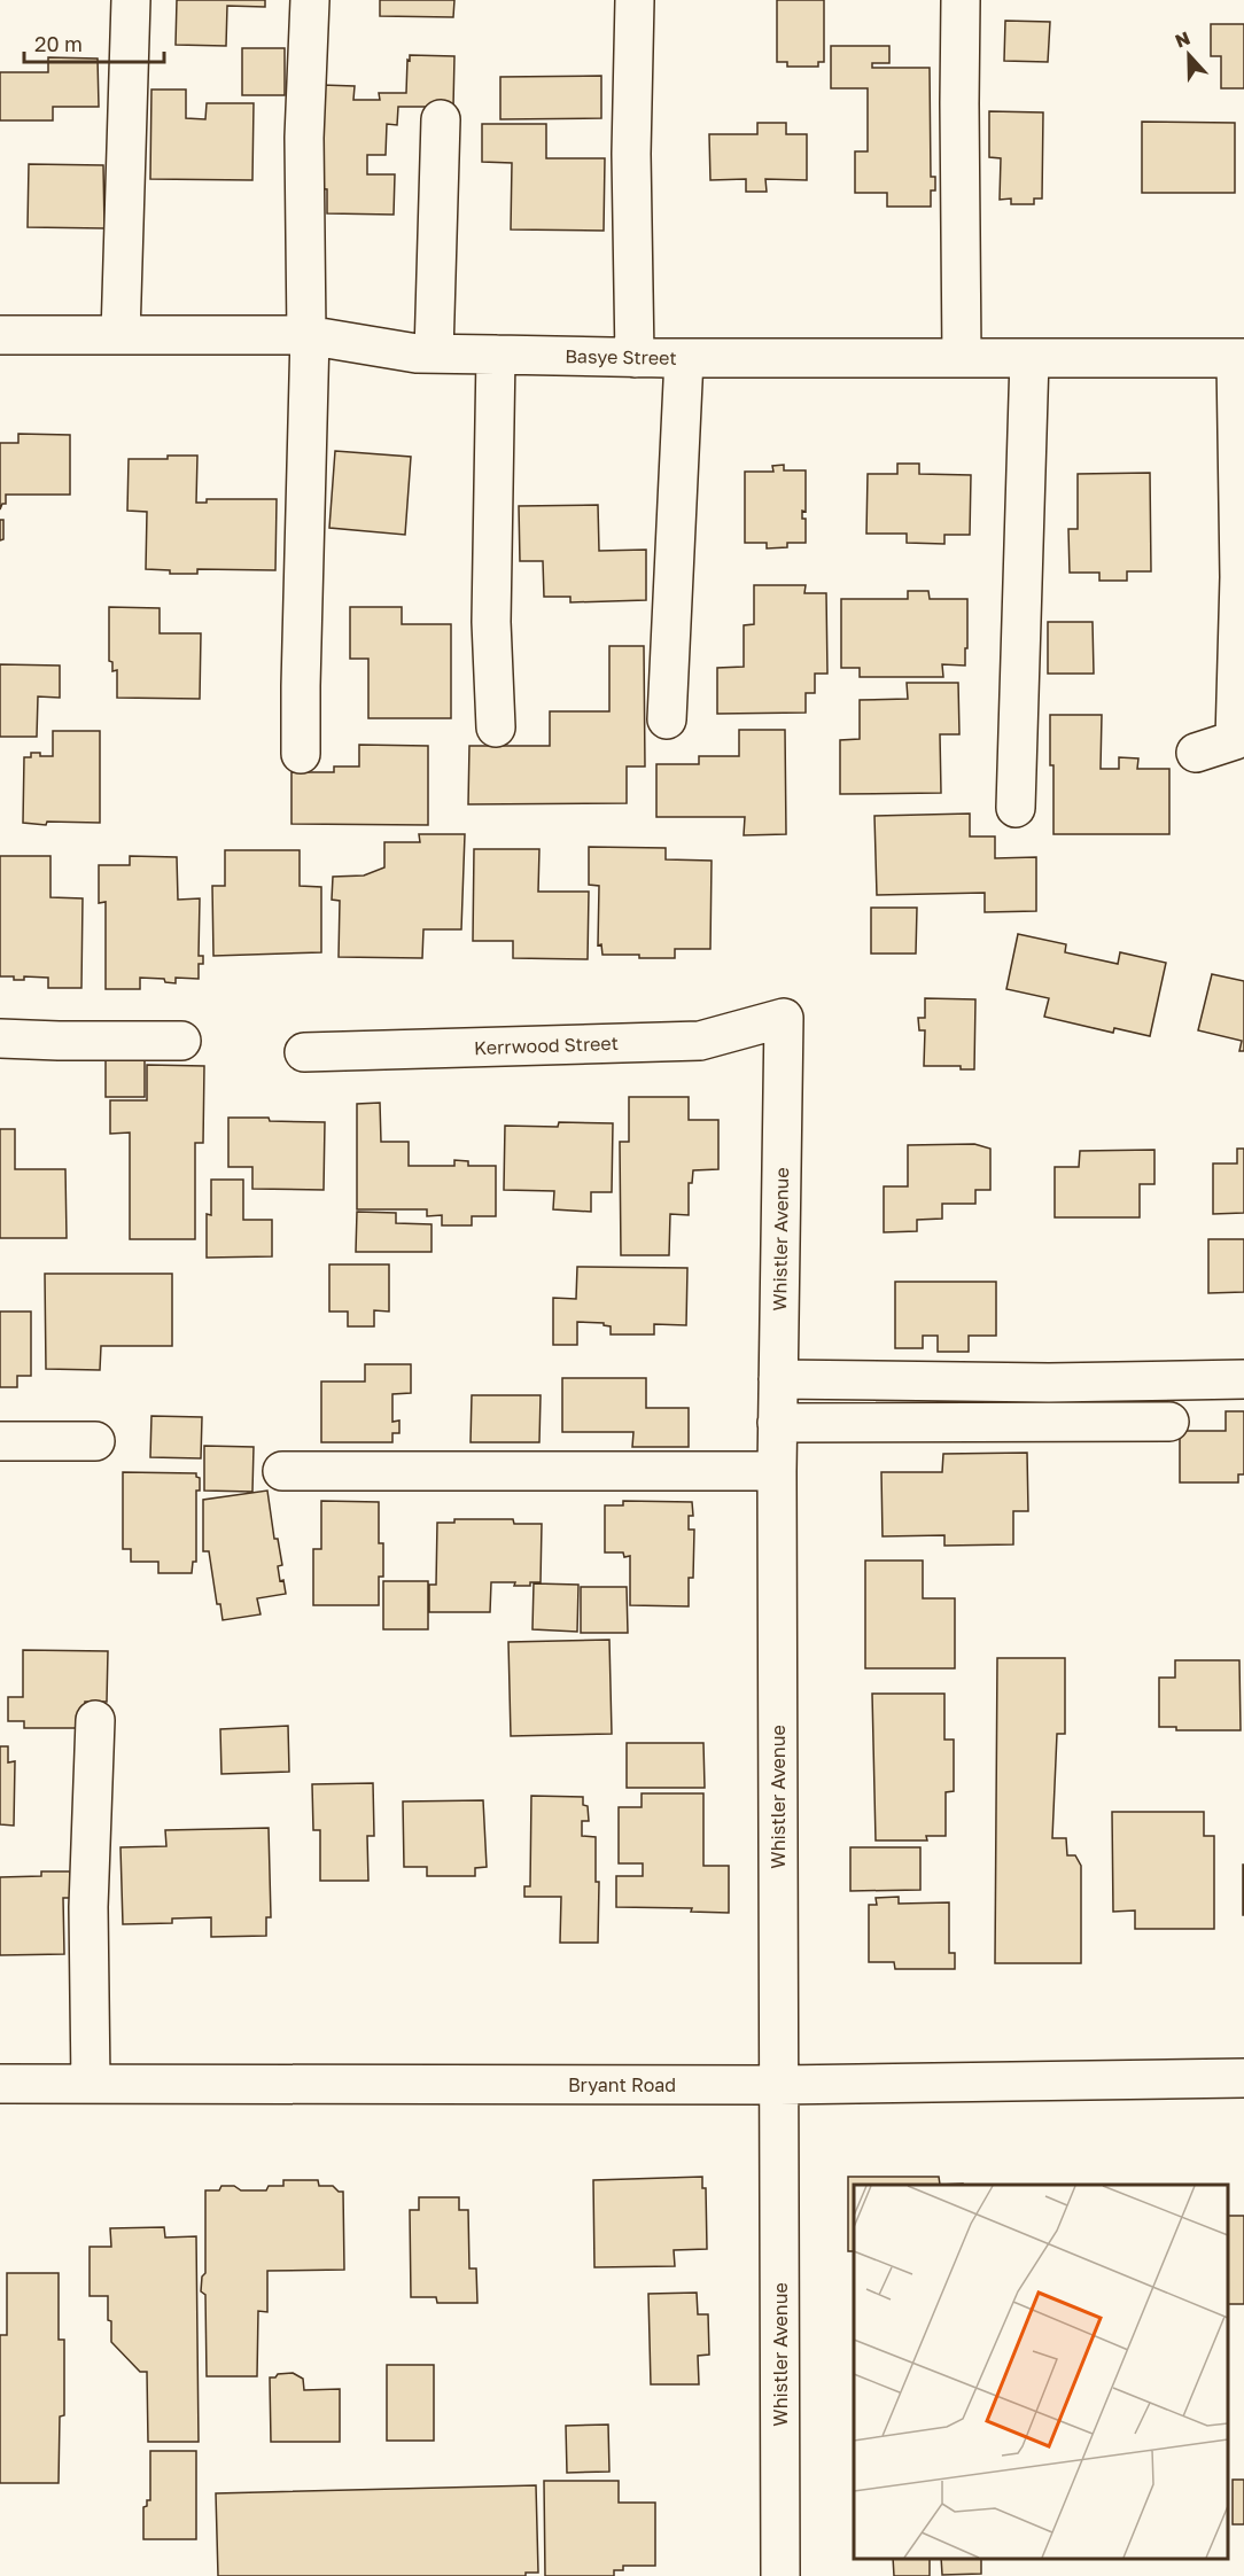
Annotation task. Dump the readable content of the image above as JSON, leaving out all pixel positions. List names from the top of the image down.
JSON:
{
  "streets": {
    "street": [
      "Basye Street",
      "Kerrwood Street",
      "Whistler Avenue",
      "Bryant Road"
    ]
  },
  "crossings": [
    ["Kerrwood Street", "Whistler Avenue"],
    ["Whistler Avenue", "Bryant Road"]
  ],
  "scale_bar": "20 m",
  "north": "top"
}
